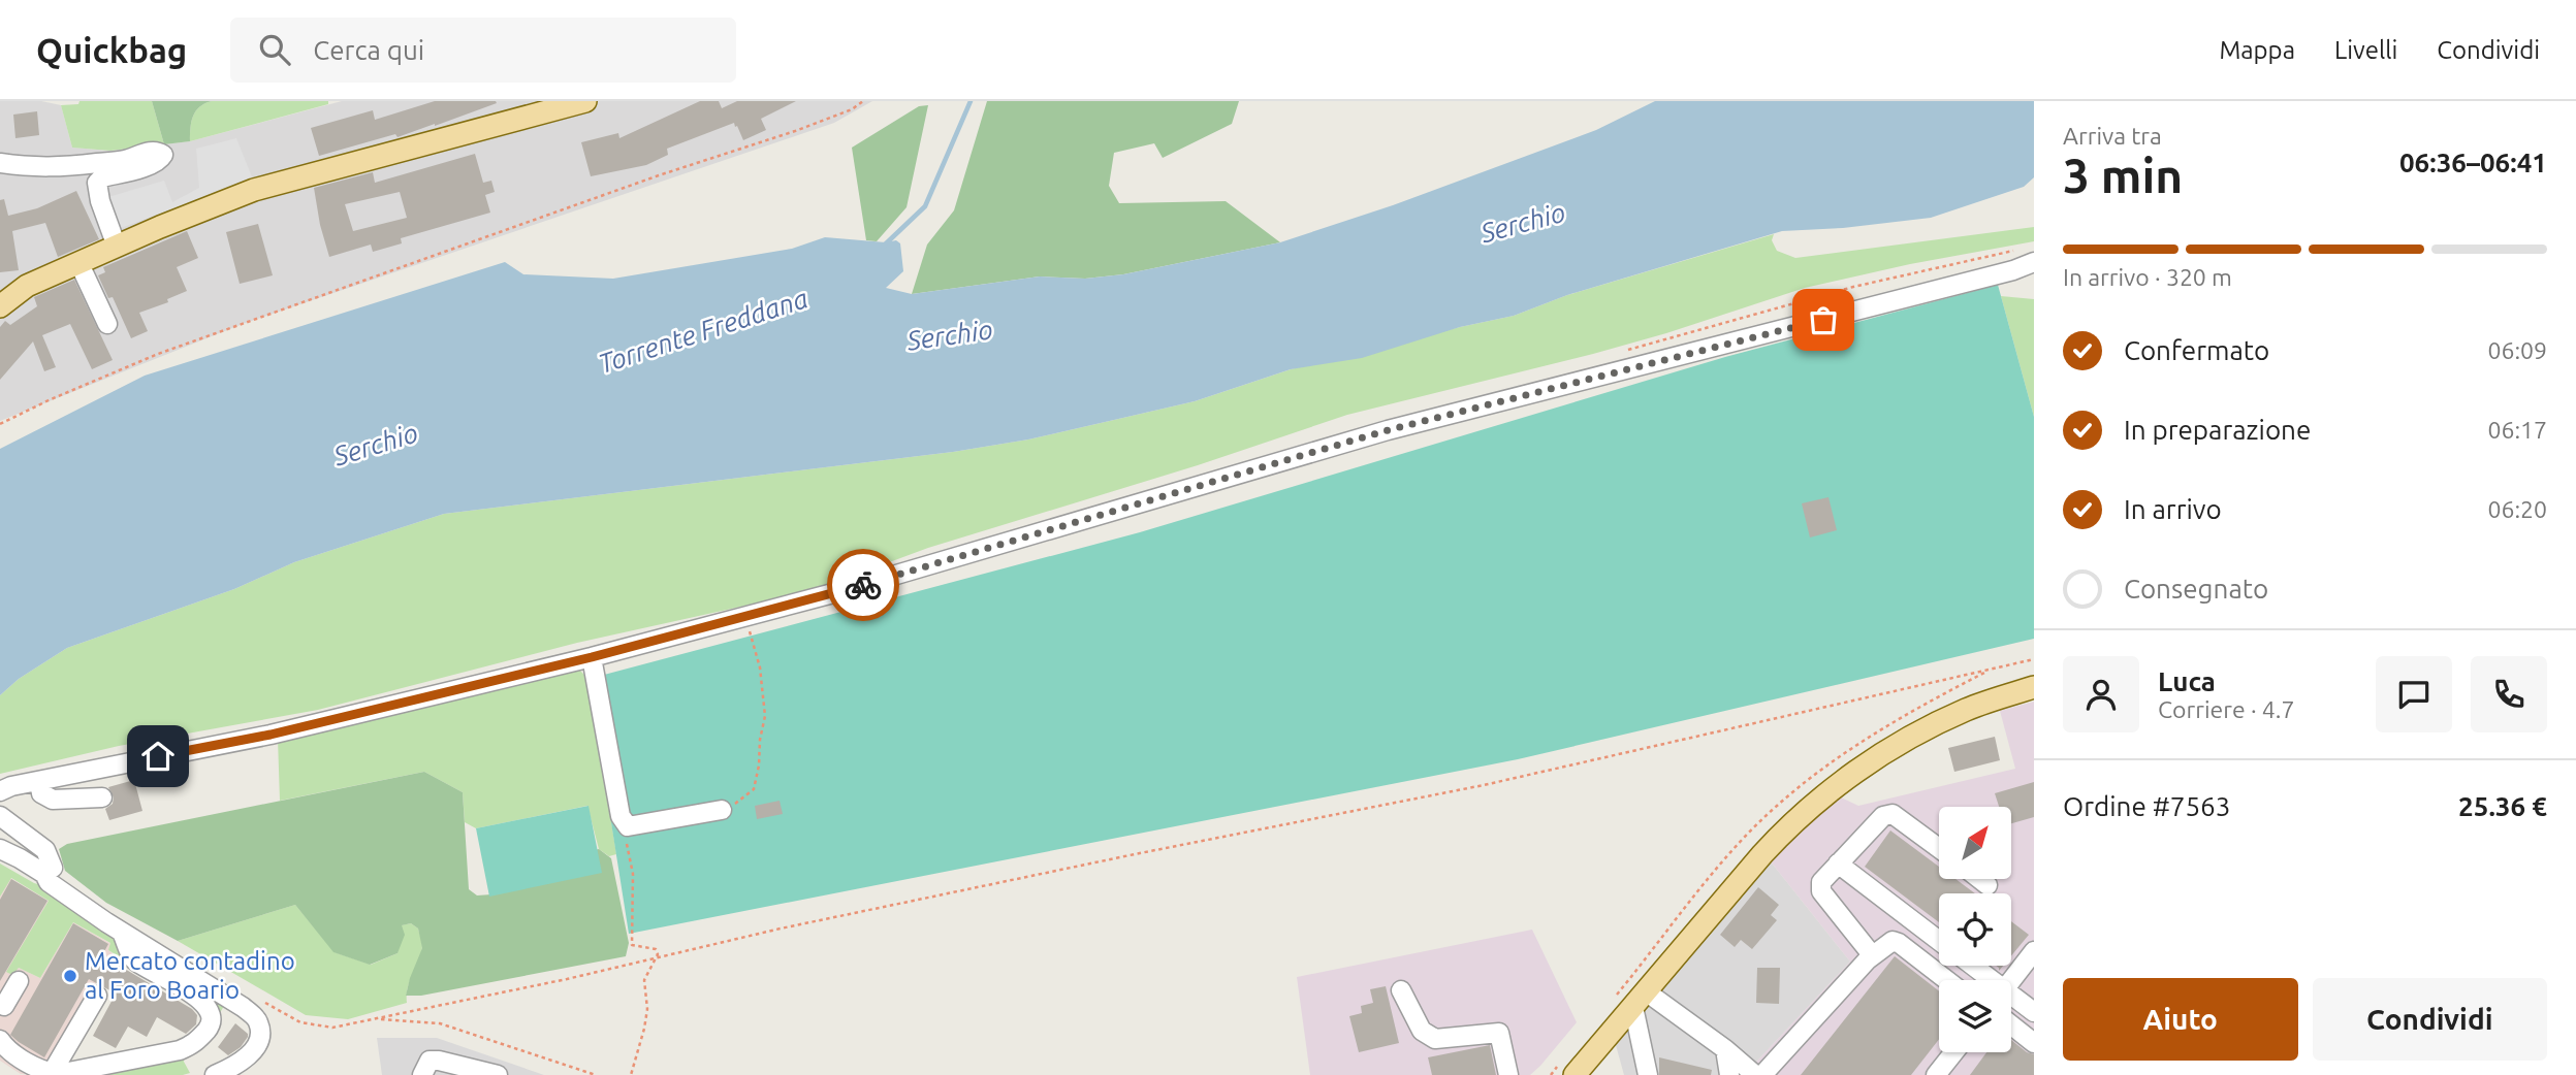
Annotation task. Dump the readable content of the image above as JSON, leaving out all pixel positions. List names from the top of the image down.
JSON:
{
  "water": ["Serchio", "Torrente Freddana"],
  "places": ["Mercato contadino al Foro Boario"],
  "north": "top right",
  "page": {
    "header": "Quickbag",
    "search": "Cerca qui",
    "nav": ["Mappa", "Livelli", "Condividi"],
    "heading": ["3 min", "Arriva tra", "06:36–06:41"],
    "panel": [
      "Luca",
      "Corriere · 4.7",
      "Ordine #7563",
      "25.36 €"
    ],
    "bar": "In arrivo · 320 m",
    "list": [
      ["Confermato", "06:09"],
      ["In preparazione", "06:17"],
      ["In arrivo", "06:20"],
      "Consegnato"
    ],
    "buttons": ["Aiuto", "Condividi"]
  }
}
